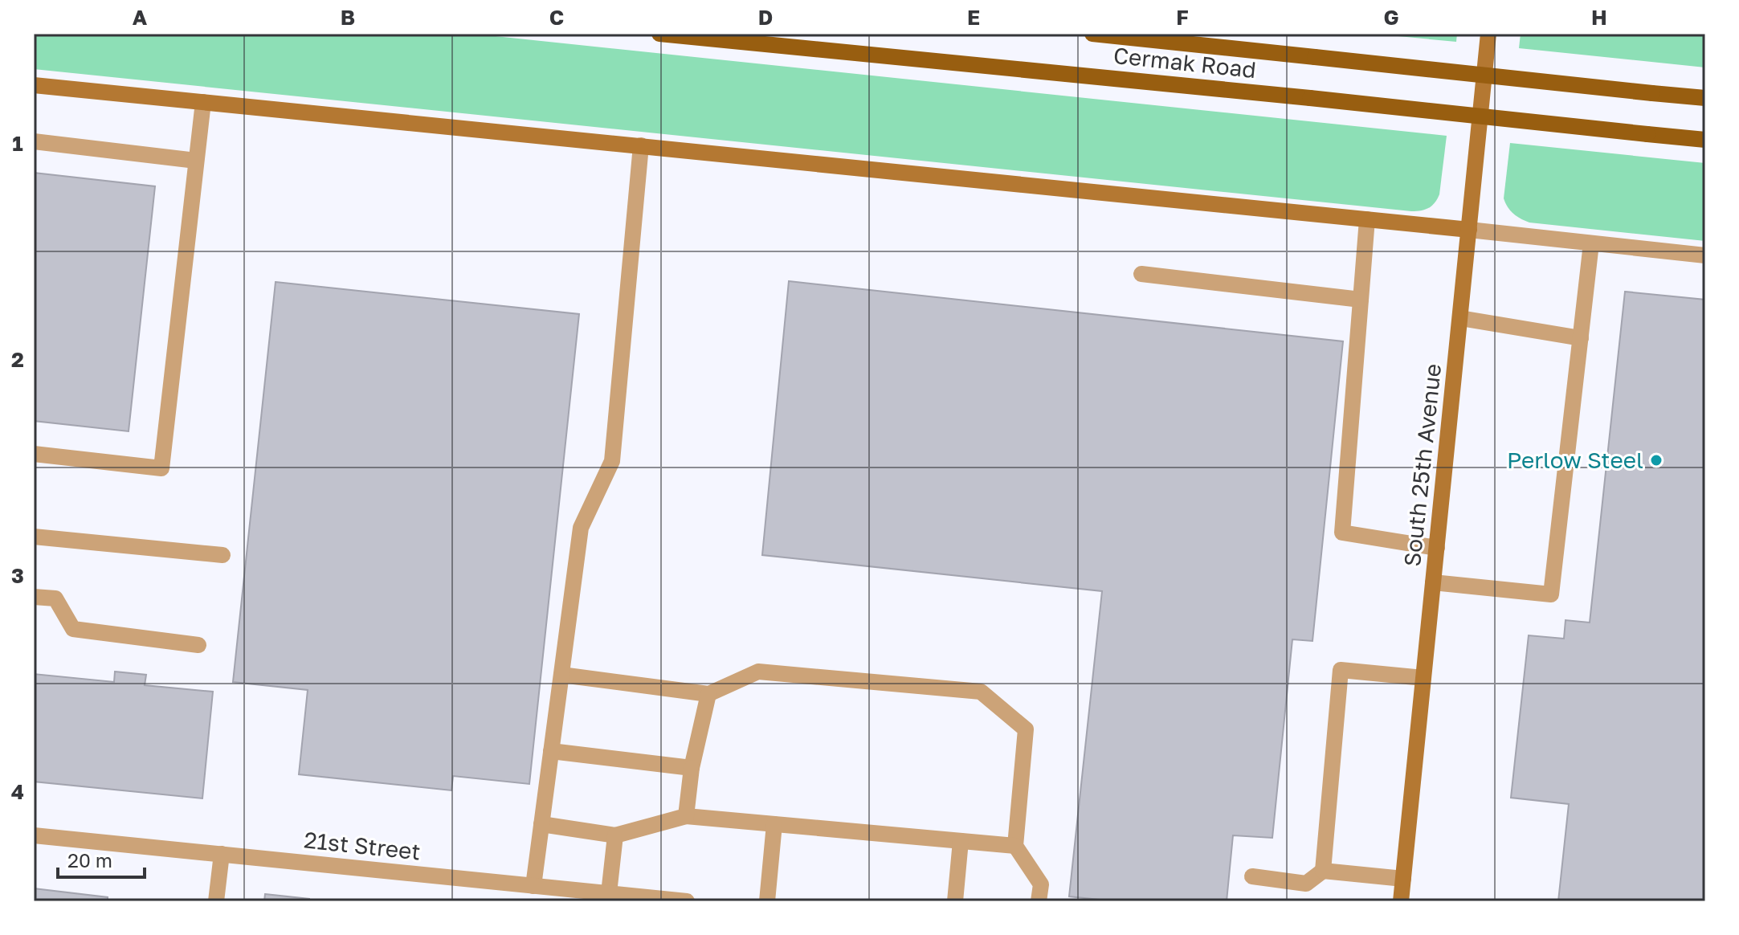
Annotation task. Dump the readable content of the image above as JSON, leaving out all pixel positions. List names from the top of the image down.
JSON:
{
  "streets": {
    "main road": ["Cermak Road", "South 25th Avenue"],
    "street": ["21st Street"]
  },
  "places": ["Perlow Steel"],
  "scale_bar": "20 m",
  "grid": {
    "columns": [
      "A",
      "B",
      "C",
      "D",
      "E",
      "F",
      "G",
      "H"
    ],
    "rows": [
      "1",
      "2",
      "3",
      "4"
    ]
  }
}
